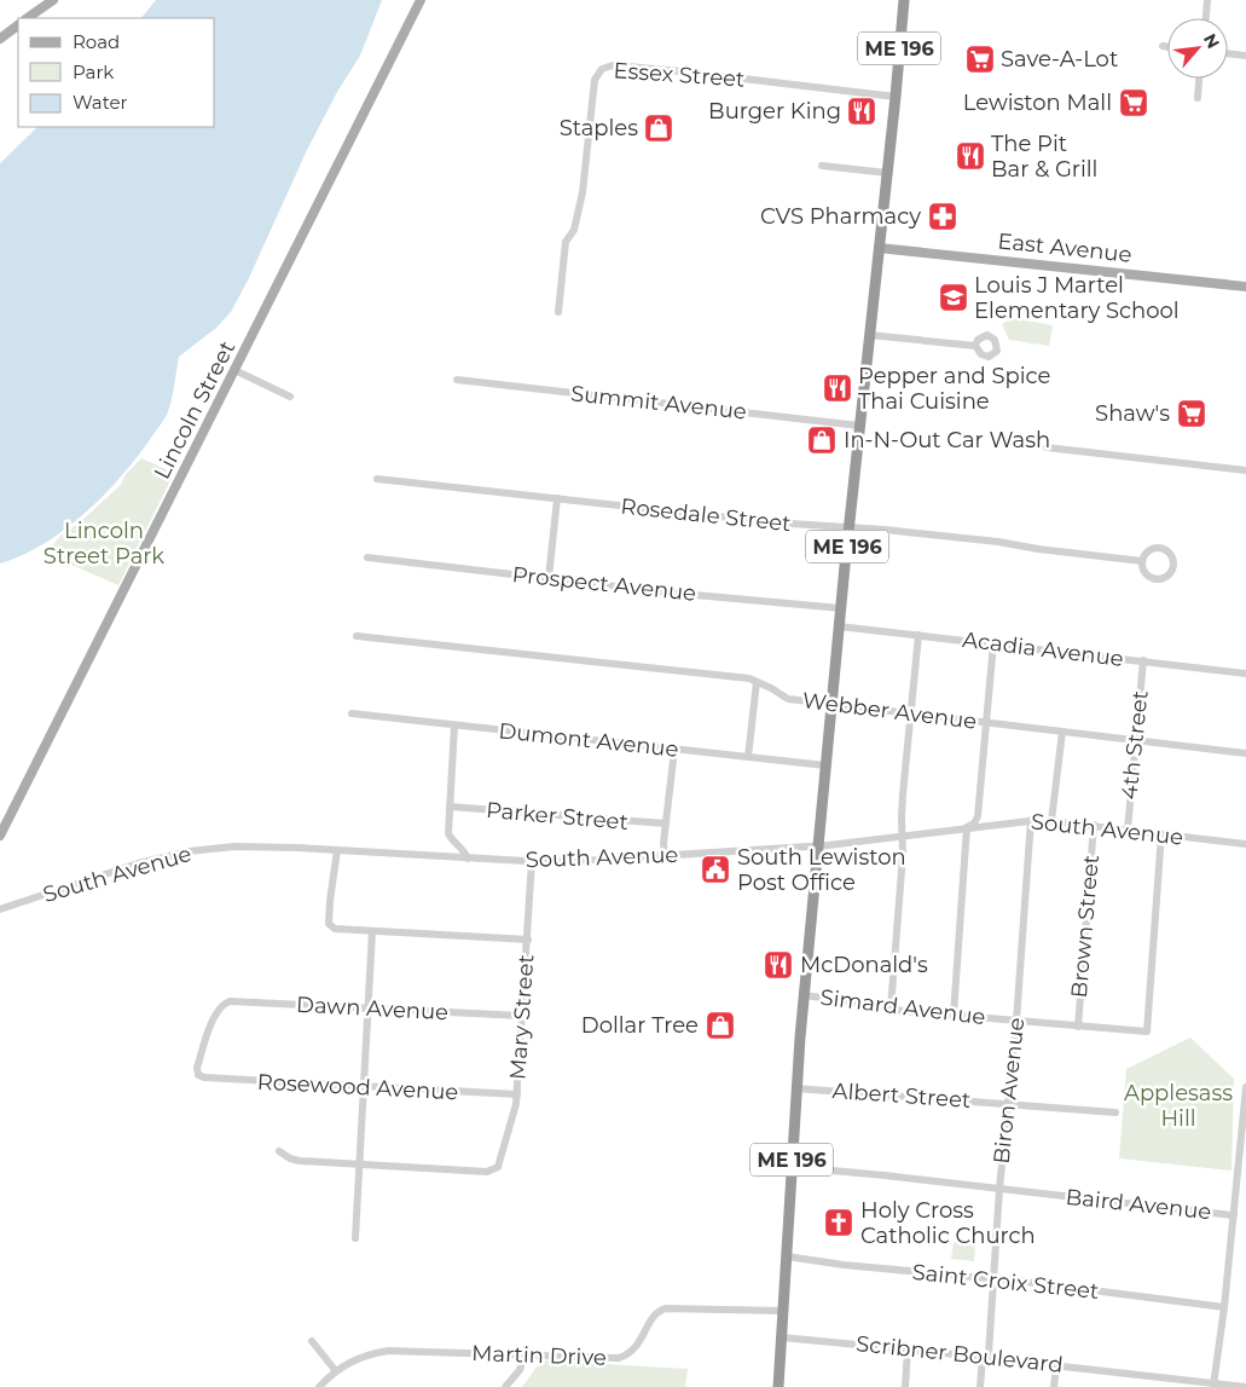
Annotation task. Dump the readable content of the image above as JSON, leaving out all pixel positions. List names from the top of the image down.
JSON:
{
  "streets": {
    "highway": ["ME 196"],
    "main road": ["East Avenue", "Lincoln Street"],
    "street": [
      "Essex Street",
      "Summit Avenue",
      "Rosedale Street",
      "Prospect Avenue",
      "Acadia Avenue",
      "Webber Avenue",
      "Dumont Avenue",
      "4th Street",
      "Parker Street",
      "South Avenue",
      "Brown Street",
      "Simard Avenue",
      "Dawn Avenue",
      "Mary Street",
      "Rosewood Avenue",
      "Biron Avenue",
      "Albert Street",
      "Baird Avenue",
      "Saint Croix Street",
      "Scribner Boulevard",
      "Martin Drive"
    ]
  },
  "crossings": [
    ["ME 196", "Essex Street"],
    ["ME 196", "East Avenue"],
    ["ME 196", "Summit Avenue"],
    ["ME 196", "Rosedale Street"],
    ["ME 196", "Prospect Avenue"],
    ["ME 196", "Acadia Avenue"],
    ["ME 196", "Webber Avenue"],
    ["ME 196", "Dumont Avenue"],
    ["ME 196", "South Avenue"],
    ["ME 196", "Simard Avenue"],
    ["ME 196", "Albert Street"],
    ["ME 196", "Baird Avenue"],
    ["ME 196", "Saint Croix Street"],
    ["ME 196", "Scribner Boulevard"],
    ["ME 196", "Martin Drive"],
    ["Acadia Avenue", "4th Street"],
    ["Webber Avenue", "4th Street"],
    ["4th Street", "South Avenue"],
    ["South Avenue", "Brown Street"],
    ["South Avenue", "Simard Avenue"],
    ["South Avenue", "Mary Street"],
    ["South Avenue", "Biron Avenue"],
    ["Brown Street", "Simard Avenue"],
    ["Simard Avenue", "Biron Avenue"],
    ["Dawn Avenue", "Mary Street"],
    ["Dawn Avenue", "Rosewood Avenue"],
    ["Mary Street", "Rosewood Avenue"],
    ["Biron Avenue", "Albert Street"],
    ["Biron Avenue", "Baird Avenue"],
    ["Biron Avenue", "Saint Croix Street"],
    ["Biron Avenue", "Scribner Boulevard"]
  ],
  "parks": ["Lincoln Street Park", "Applesass Hill"],
  "places": {
    "supermarket": ["Save-A-Lot", "Lewiston Mall", "Shaw's"],
    "restaurant": [
      "Burger King",
      "The Pit Bar & Grill",
      "Pepper and Spice Thai Cuisine",
      "McDonald's"
    ],
    "shop": ["Staples", "In-N-Out Car Wash", "Dollar Tree"],
    "pharmacy": ["CVS Pharmacy"],
    "school or university": ["Louis J Martel Elementary School"],
    "public building": ["South Lewiston Post Office"],
    "church": ["Holy Cross Catholic Church"]
  },
  "legend": ["Road", "Park", "Water"],
  "north": "top right"
}
